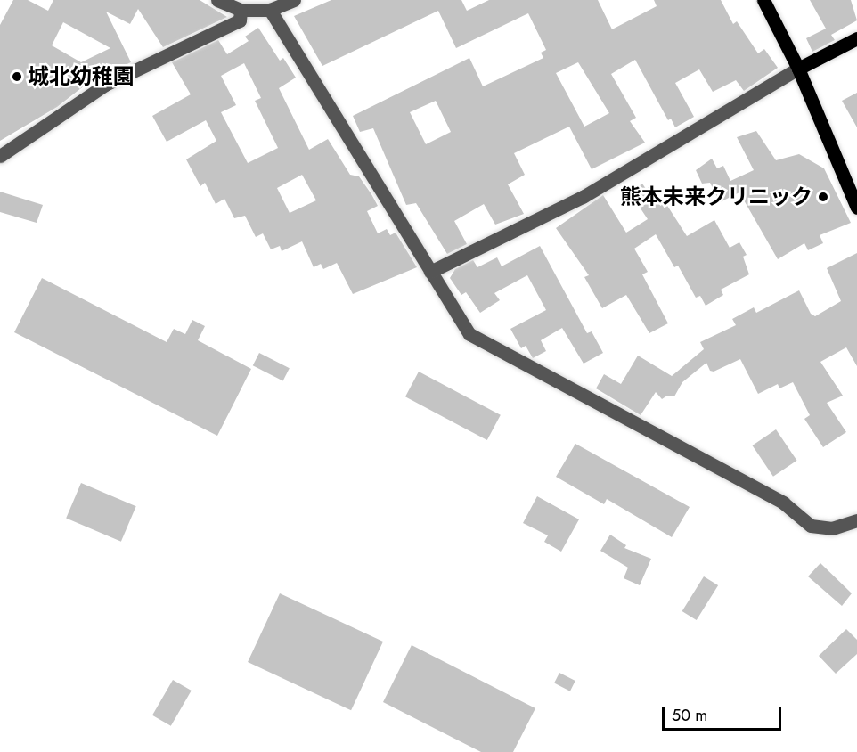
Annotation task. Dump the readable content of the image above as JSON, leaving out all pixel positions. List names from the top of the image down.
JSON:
{
  "places": ["城北幼稚園", "熊本未来クリニック"],
  "scale_bar": "50 m"
}
